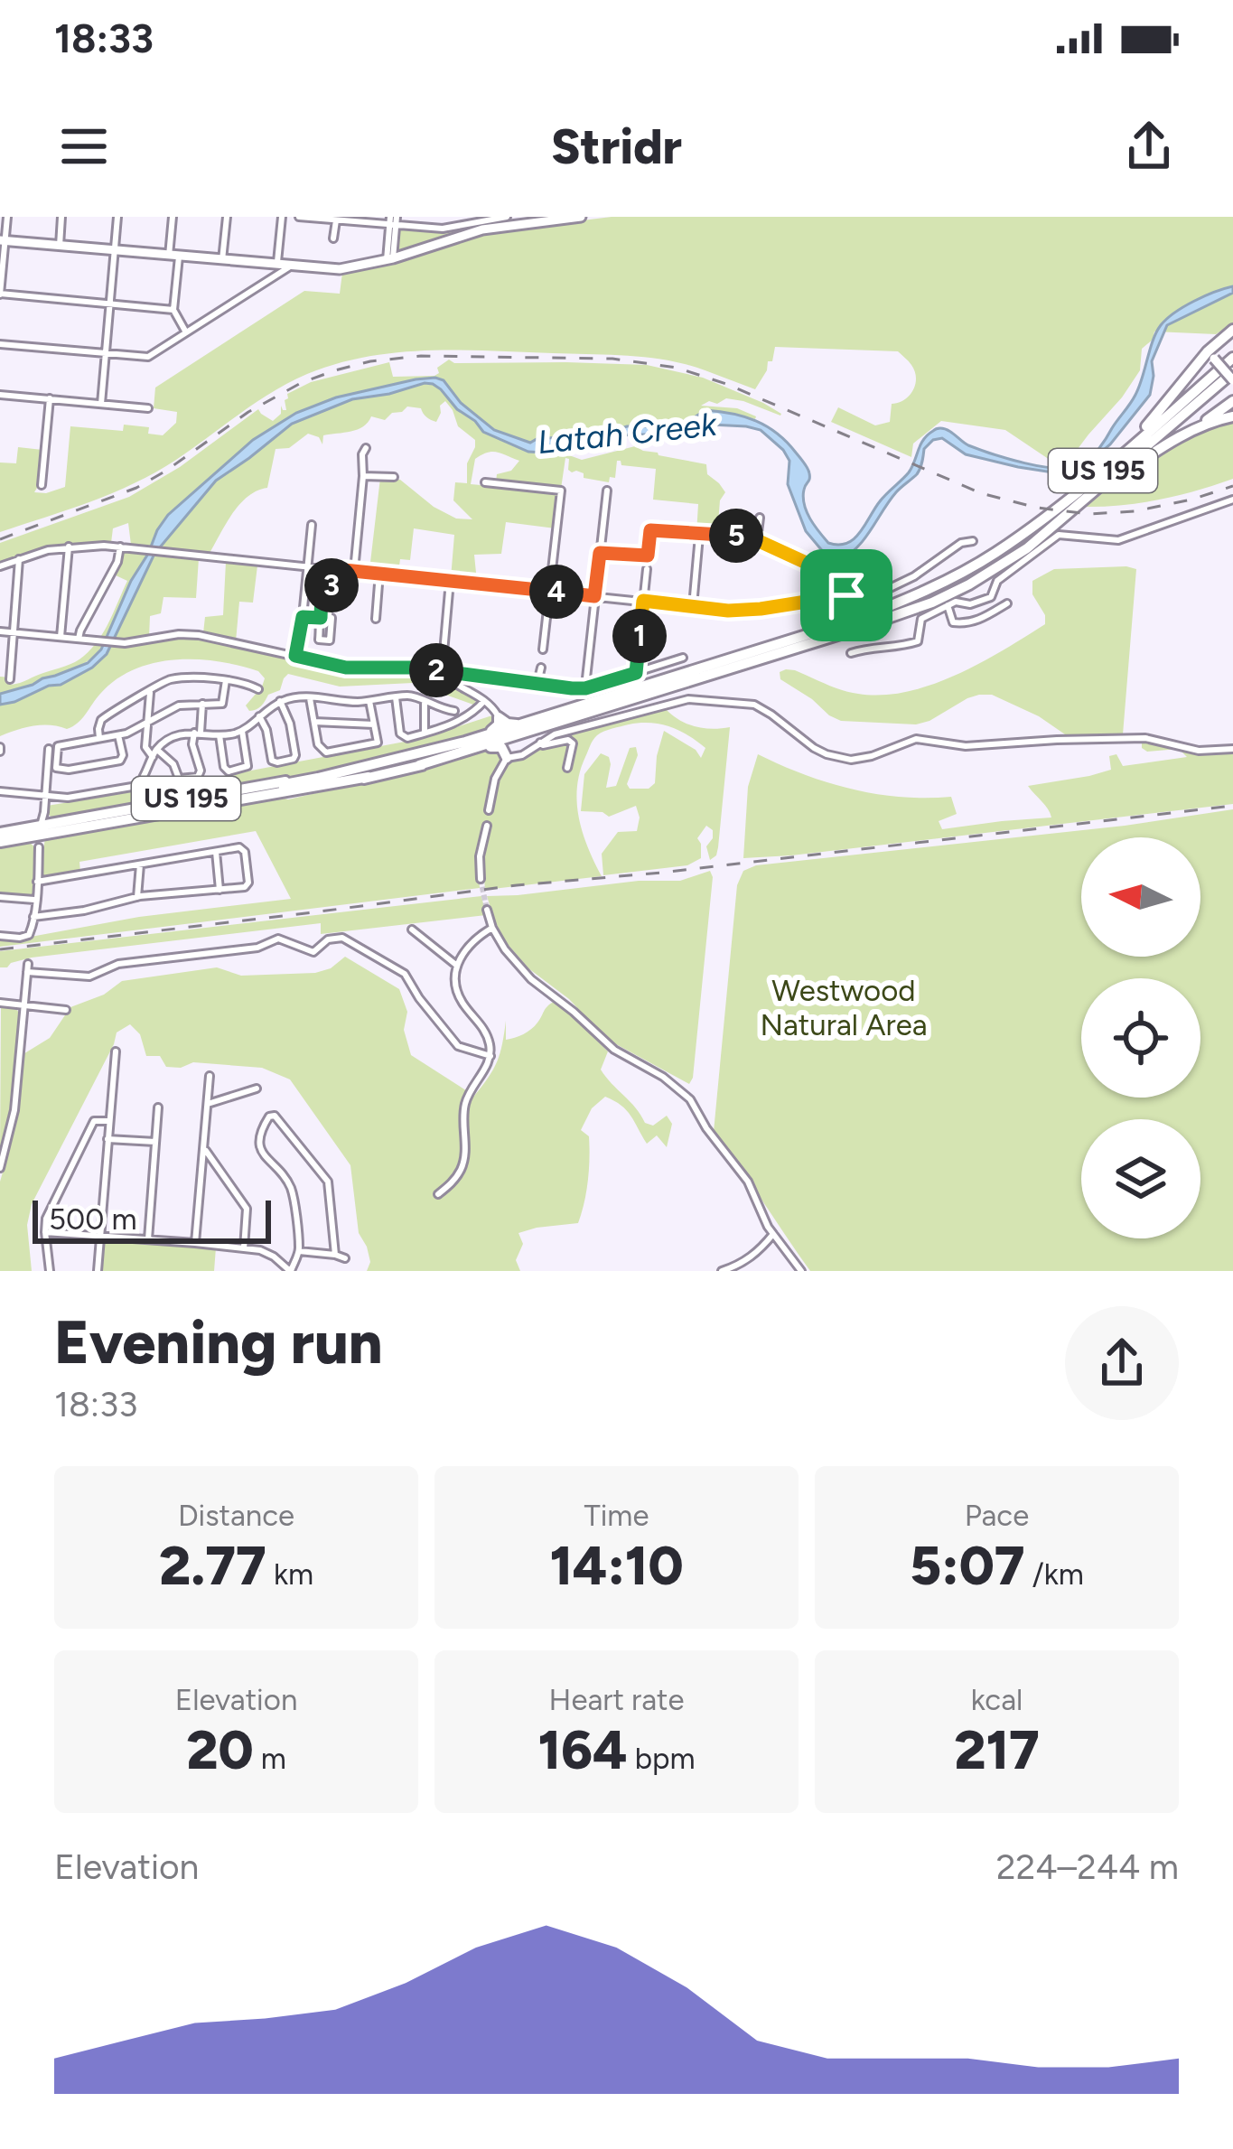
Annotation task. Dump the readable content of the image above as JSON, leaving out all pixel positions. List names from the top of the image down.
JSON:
{
  "streets": {
    "highway": ["US 195"]
  },
  "water": ["Latah Creek"],
  "parks": ["Westwood Natural Area"],
  "scale_bar": "500 m",
  "north": "left",
  "page": {
    "status": "18:33",
    "header": "Stridr",
    "pins": [
      "5",
      "3",
      "4",
      "1",
      "2"
    ],
    "scale": "500 m",
    "heading": ["Evening run", "18:33"],
    "stats": [
      ["Distance", "2.77 km"],
      ["Time", "14:10"],
      ["Pace", "5:07 /km"],
      ["Elevation", "20 m"],
      ["Heart rate", "164 bpm"],
      ["kcal", "217"]
    ],
    "chart": ["Elevation", "224–244 m"]
  }
}
